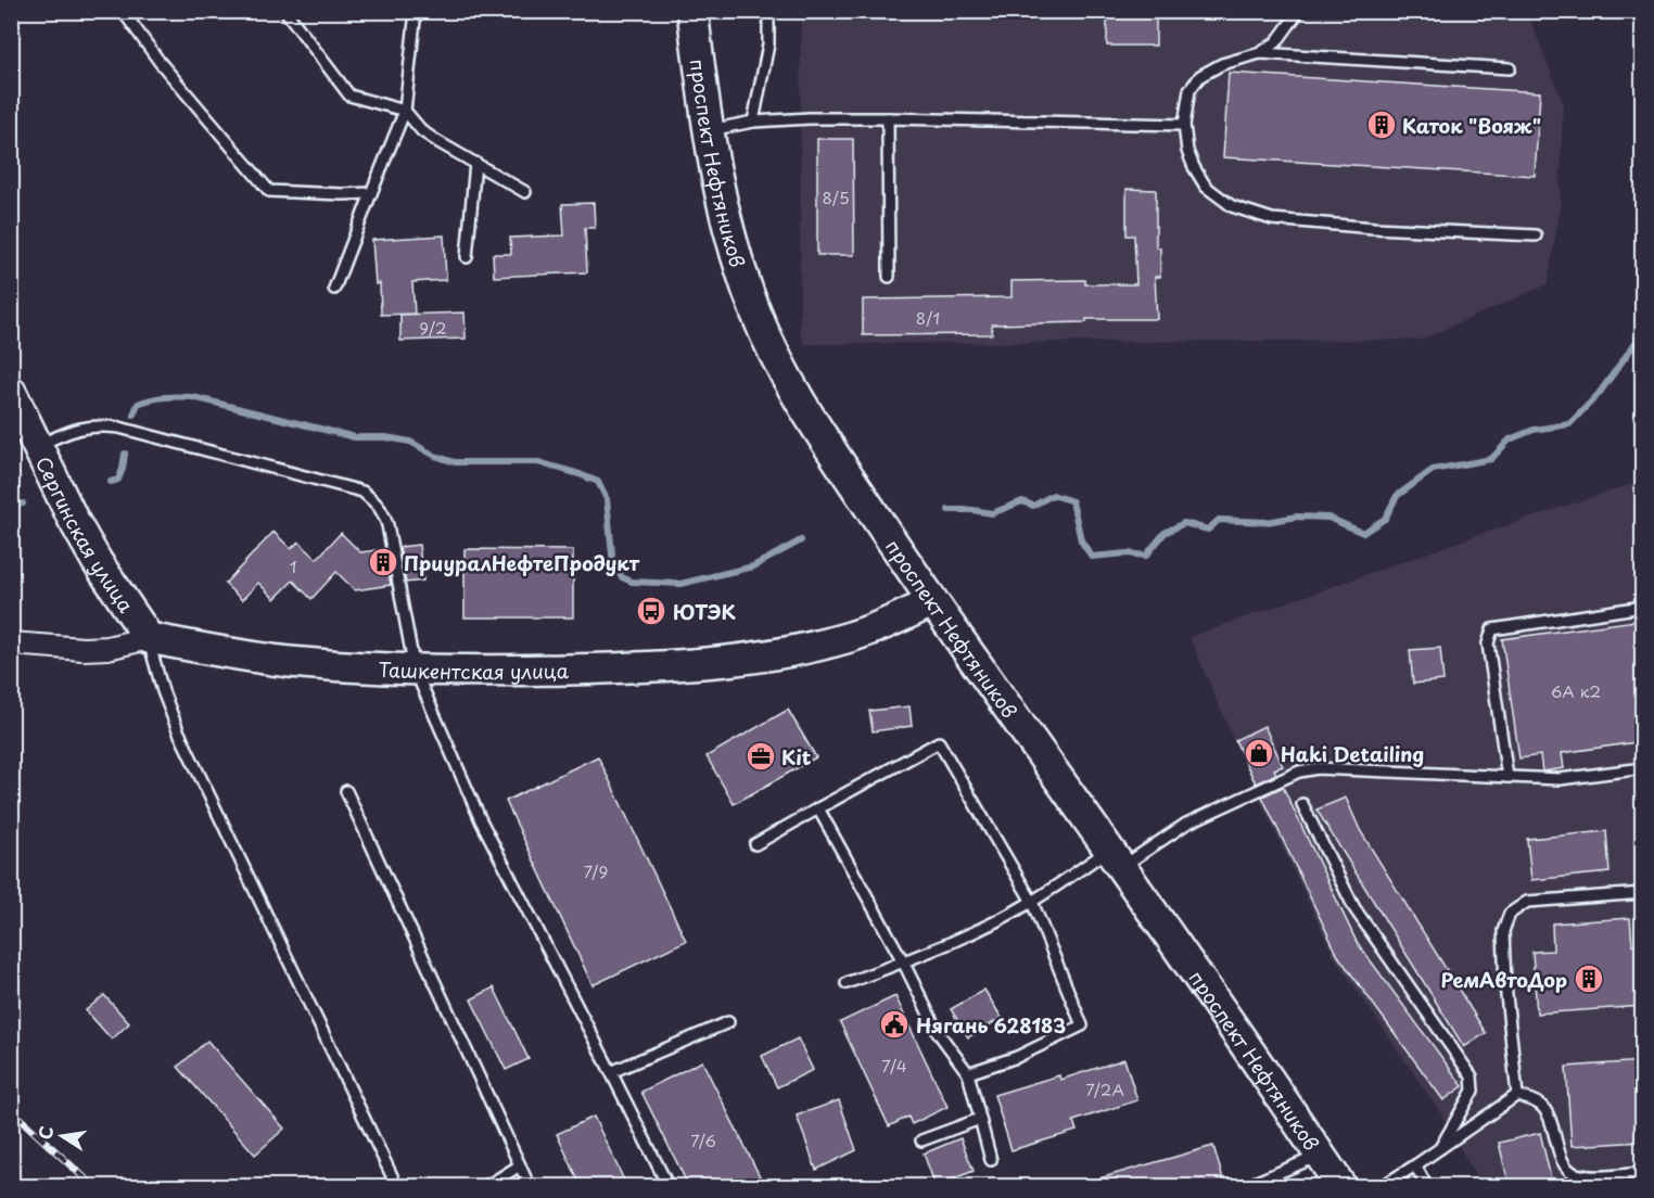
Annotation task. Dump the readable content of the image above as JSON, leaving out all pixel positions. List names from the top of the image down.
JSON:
{
  "streets": {
    "main road": ["проспект Нефтяников", "Сергинская улица", "Ташкентская улица"]
  },
  "crossings": [
    ["проспект Нефтяников", "Ташкентская улица"],
    ["Сергинская улица", "Ташкентская улица"]
  ],
  "places": {
    "building": ["Каток \"Вояж\"", "ПриуралНефтеПродукт", "РемАвтоДор"],
    "bus stop": ["ЮТЭК"],
    "shop": ["Haki Detailing"],
    "office": ["Kit"],
    "public building": ["Нягань 628183"]
  },
  "house_numbers": [
    "8/5",
    "8/1",
    "9/2",
    "1",
    "6А к2",
    "7/9",
    "7/4",
    "7/2А",
    "7/6"
  ],
  "north": "left"
}
